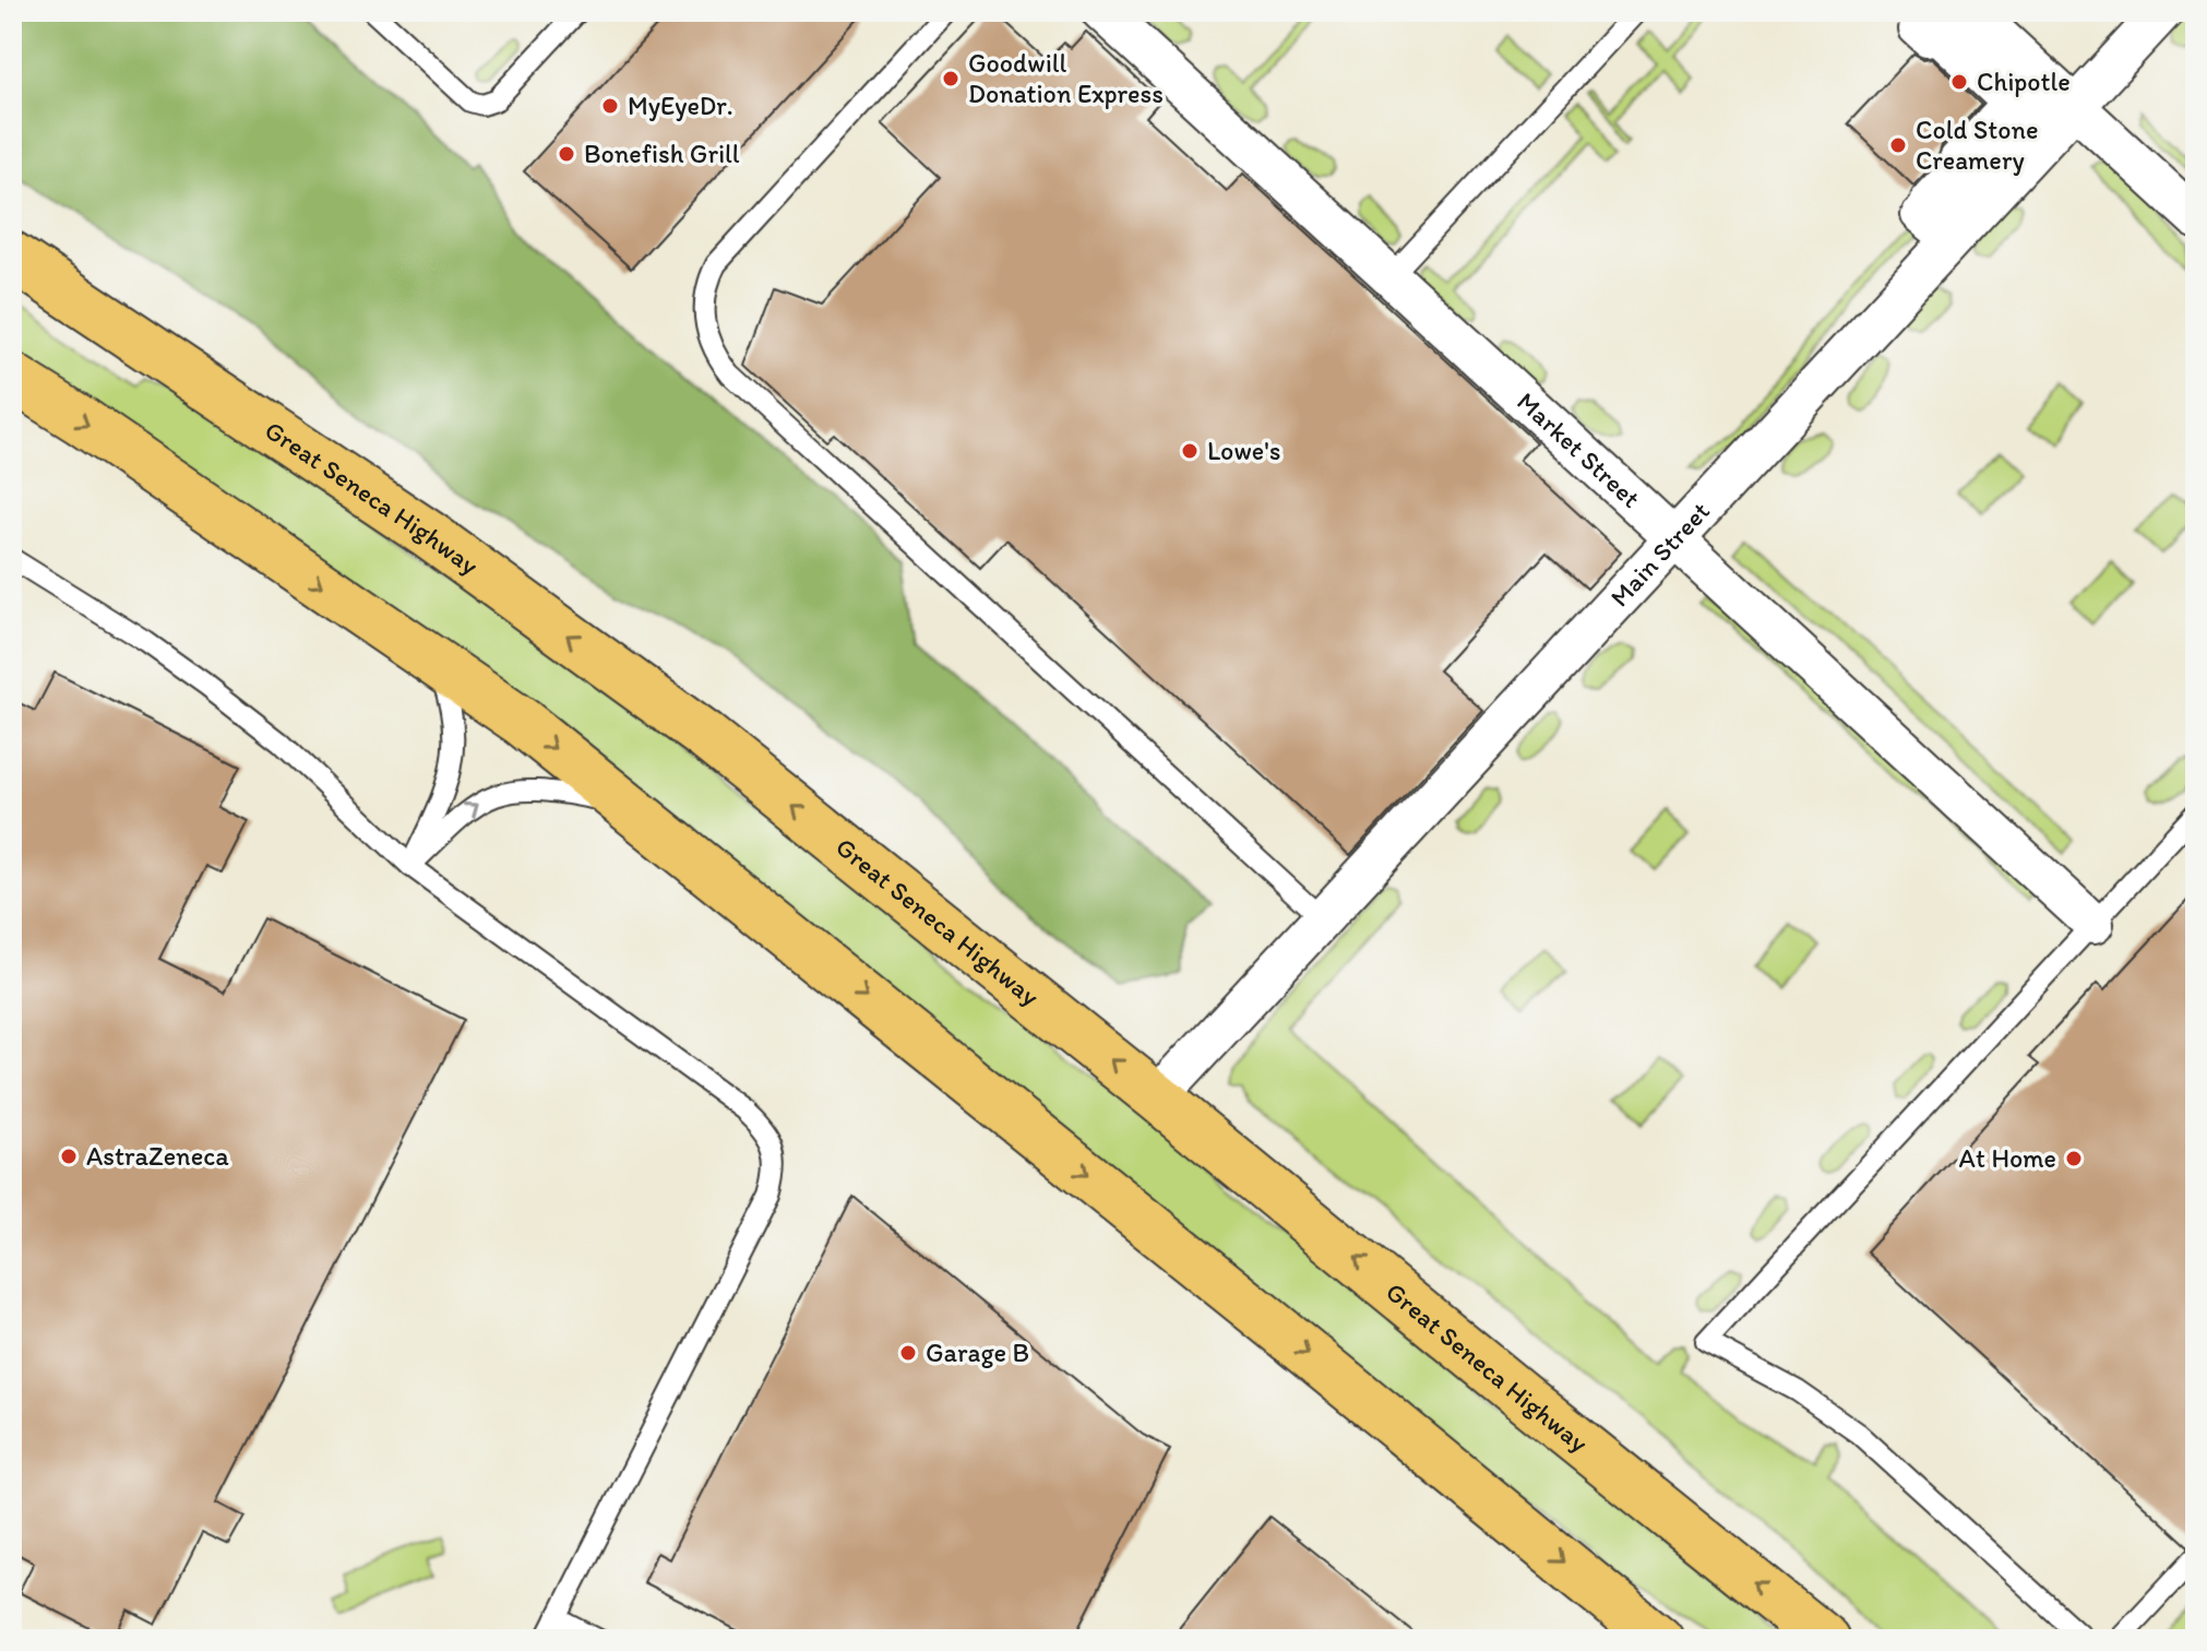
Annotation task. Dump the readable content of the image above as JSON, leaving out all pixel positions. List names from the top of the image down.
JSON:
{
  "streets": {
    "main road": ["Great Seneca Highway"],
    "street": ["Market Street", "Main Street"]
  },
  "crossings": [
    ["Market Street", "Main Street"],
    ["Great Seneca Highway", "Main Street"]
  ],
  "places": [
    "Goodwill Donation Express",
    "Chipotle",
    "MyEyeDr.",
    "Cold Stone Creamery",
    "Bonefish Grill",
    "Lowe's",
    "AstraZeneca",
    "At Home",
    "Garage B"
  ]
}
